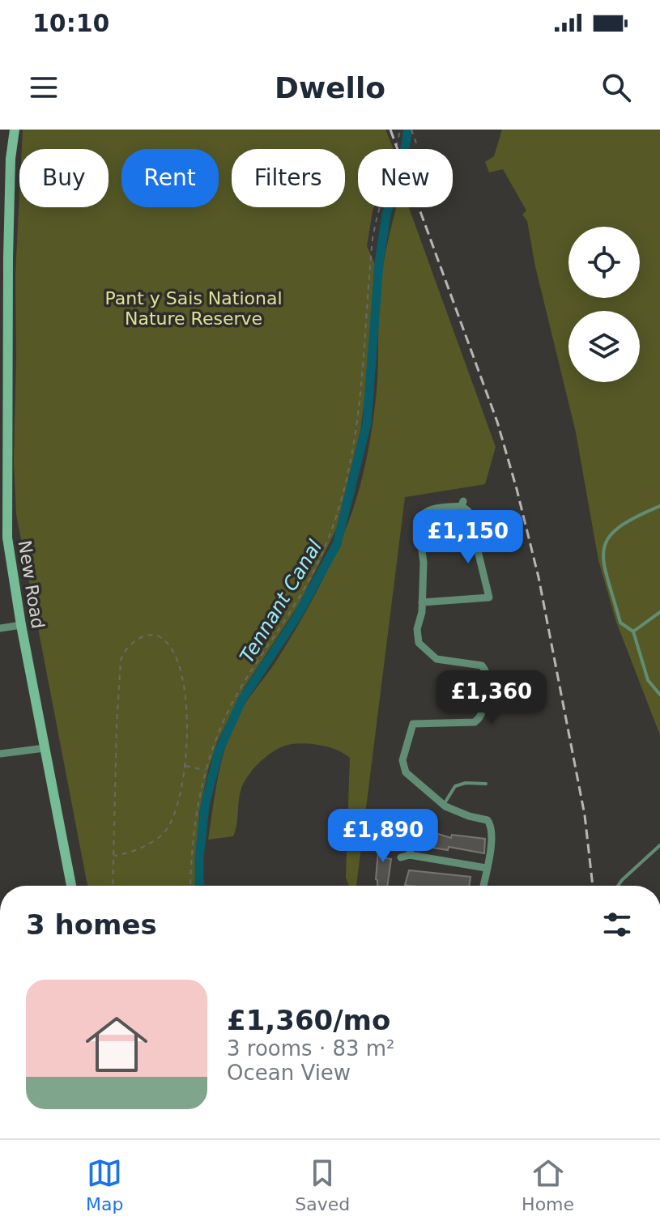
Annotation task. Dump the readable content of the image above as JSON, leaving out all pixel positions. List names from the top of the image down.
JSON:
{
  "streets": {
    "main road": ["New Road"]
  },
  "water": ["Tennant Canal"],
  "parks": ["Pant y Sais National Nature Reserve"],
  "page": {
    "status": "10:10",
    "header": "Dwello",
    "chip": [
      "Buy",
      "Rent",
      "Filters",
      "New"
    ],
    "price": ["£1,150", "£1,360", "£1,890"],
    "heading": "3 homes",
    "list": [
      {
        "name": "£1,360/mo",
        "note": "3 rooms · 83 m² · Ocean View"
      }
    ],
    "tabs": ["Map", "Saved", "Home"]
  }
}
